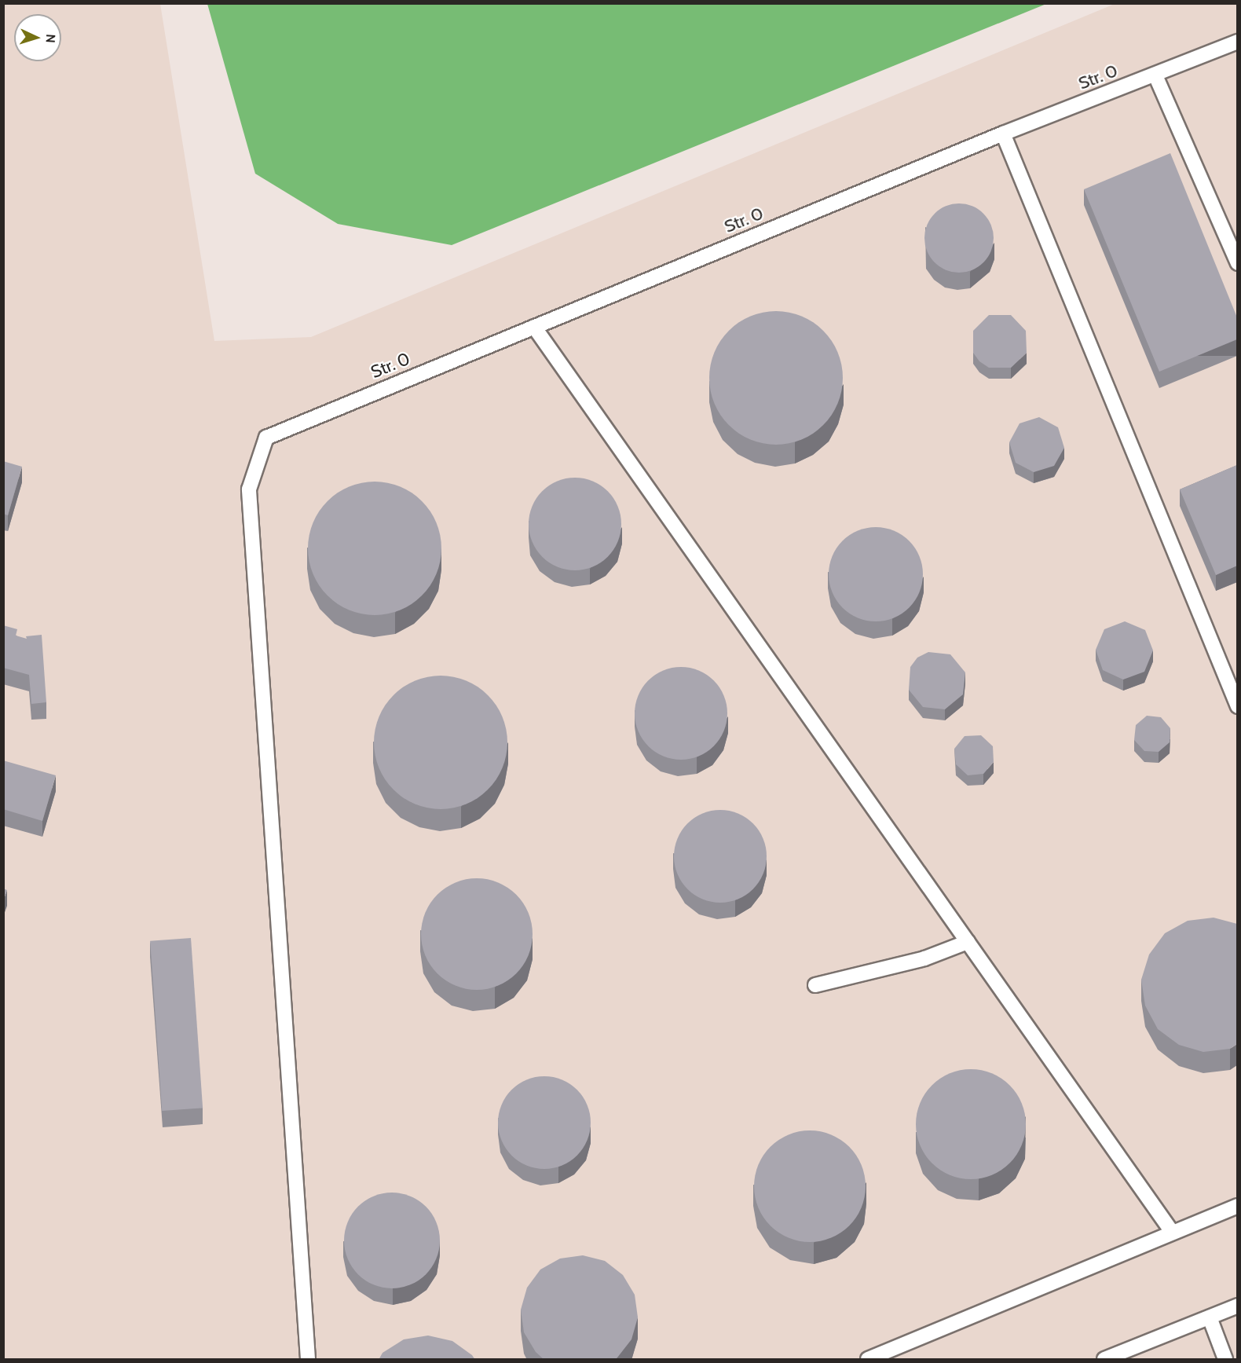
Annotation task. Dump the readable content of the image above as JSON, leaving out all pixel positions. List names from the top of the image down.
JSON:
{
  "streets": {
    "lane": ["Str. 0"]
  },
  "north": "right"
}
